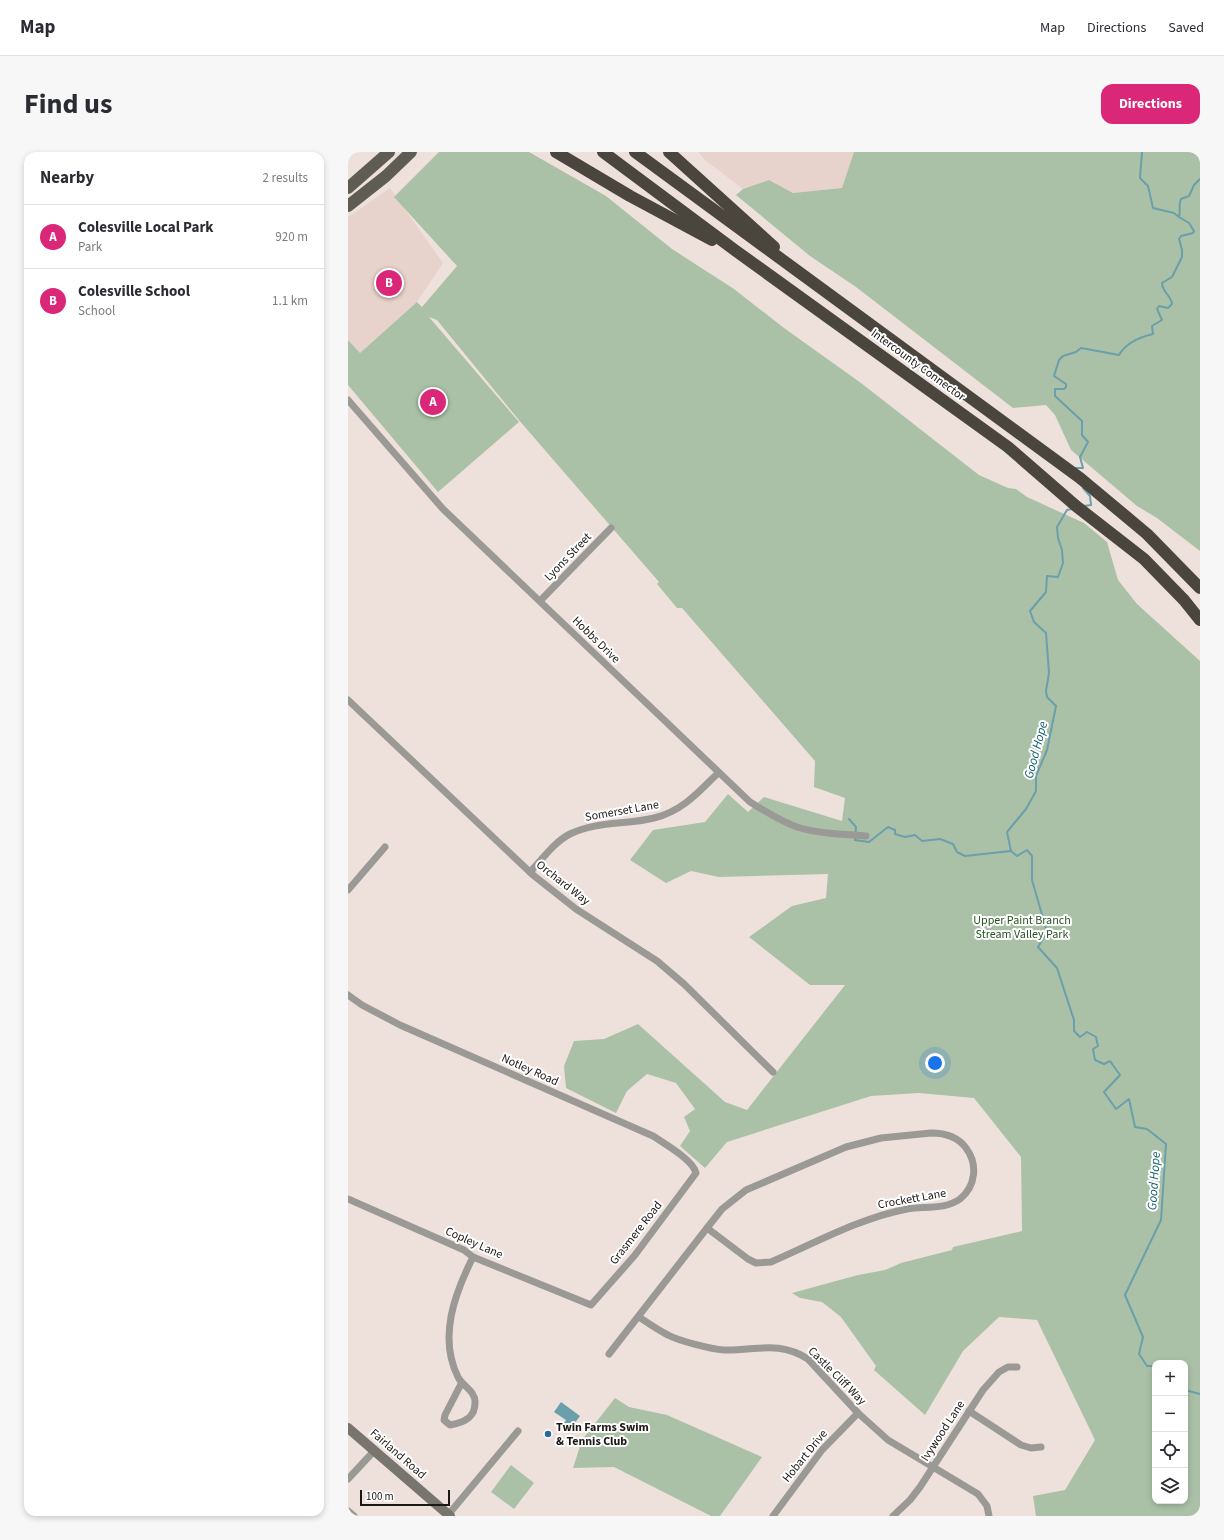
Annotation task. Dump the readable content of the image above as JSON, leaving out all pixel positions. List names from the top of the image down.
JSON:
{
  "streets": {
    "highway": ["Intercounty Connector"],
    "main road": ["Fairland Road"],
    "street": [
      "Lyons Street",
      "Hobbs Drive",
      "Somerset Lane",
      "Orchard Way",
      "Notley Road",
      "Crockett Lane",
      "Grasmere Road",
      "Copley Lane",
      "Castle Cliff Way",
      "Ivywood Lane",
      "Hobart Drive"
    ]
  },
  "crossings": [
    ["Lyons Street", "Hobbs Drive"],
    ["Hobbs Drive", "Somerset Lane"],
    ["Somerset Lane", "Orchard Way"],
    ["Notley Road", "Grasmere Road"],
    ["Crockett Lane", "Castle Cliff Way"],
    ["Grasmere Road", "Copley Lane"],
    ["Castle Cliff Way", "Ivywood Lane"],
    ["Castle Cliff Way", "Hobart Drive"]
  ],
  "water": ["Good Hope"],
  "parks": ["Upper Paint Branch Stream Valley Park"],
  "places": ["Twin Farms Swim & Tennis Club"],
  "scale_bar": "100 m",
  "page": {
    "header": "Map",
    "nav": ["Map", "Directions", "Saved"],
    "title": "Find us",
    "buttons": "Directions",
    "heading": ["Nearby", "2 results"],
    "list": [
      {
        "mark": "A",
        "name": "Colesville Local Park",
        "note": "Park",
        "value": "920 m"
      },
      {
        "mark": "B",
        "name": "Colesville School",
        "note": "School",
        "value": "1.1 km"
      }
    ],
    "pins": ["B", "A"],
    "map_buttons": ["+", "−"],
    "scale": "100 m"
  }
}
